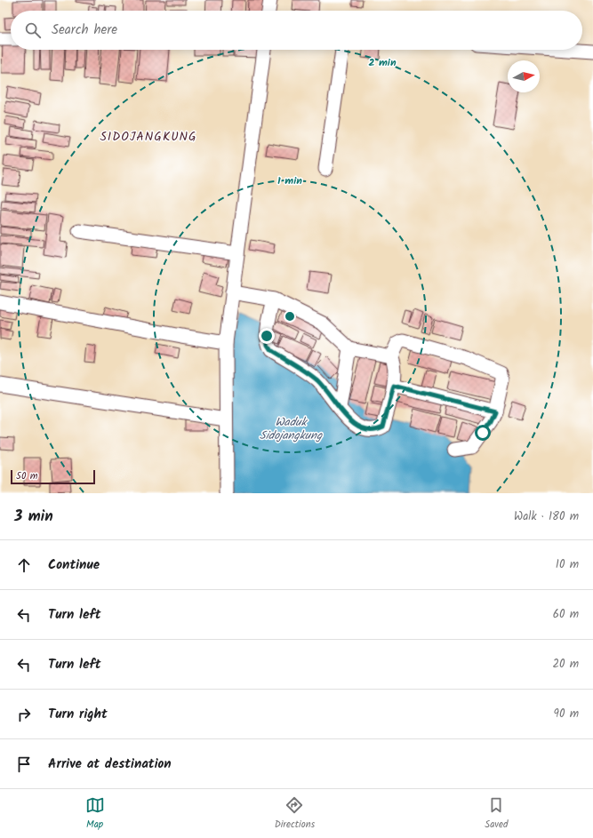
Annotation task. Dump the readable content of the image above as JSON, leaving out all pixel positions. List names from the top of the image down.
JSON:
{
  "districts": ["SIDOJANGKUNG"],
  "water": ["Waduk Sidojangkung"],
  "scale_bar": "50 m",
  "north": "right",
  "page": {
    "search": "Search here",
    "scale": "50 m",
    "heading": ["3 min", "Walk · 180 m"],
    "list": [
      ["Continue", "10 m"],
      ["Turn left", "60 m"],
      ["Turn left", "20 m"],
      ["Turn right", "90 m"],
      "Arrive at destination"
    ],
    "nav": ["Map", "Directions", "Saved"]
  },
  "rings": ["2 min", "1 min"]
}
